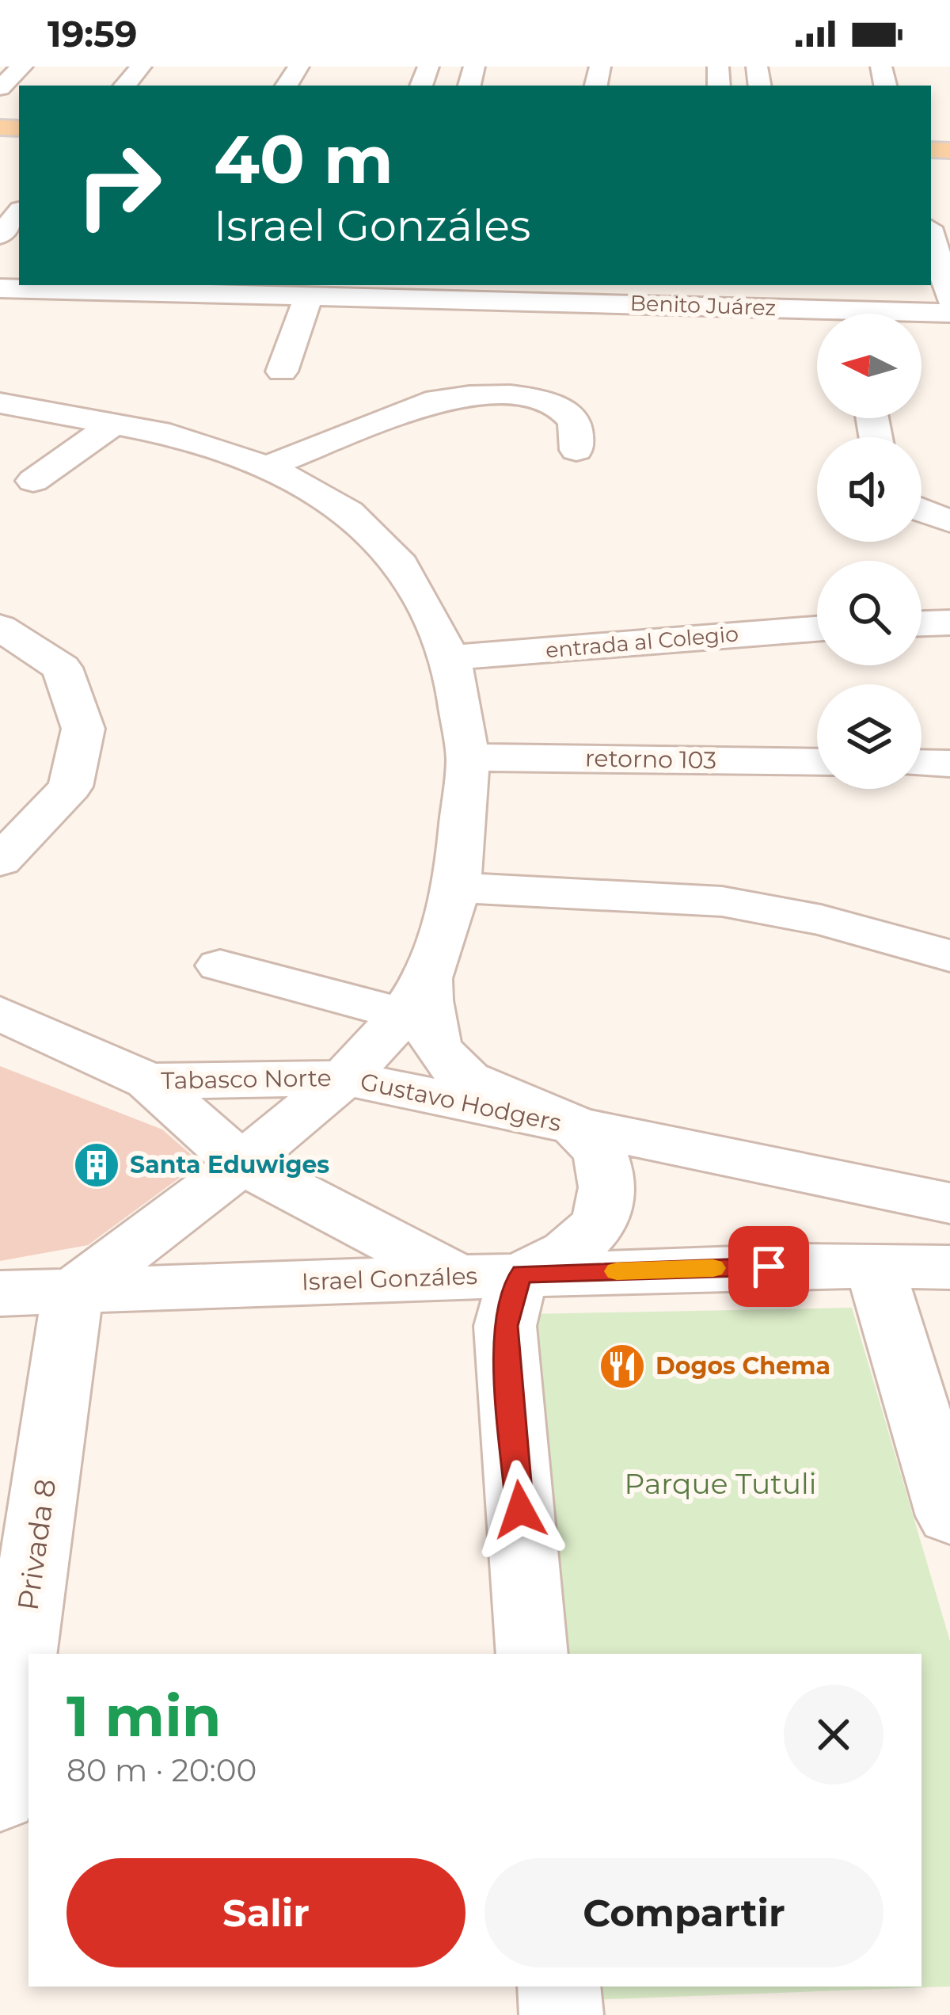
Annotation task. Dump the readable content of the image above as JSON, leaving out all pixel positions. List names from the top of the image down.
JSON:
{
  "streets": {
    "street": [
      "Benito Juárez",
      "entrada al Colegio",
      "retorno 103",
      "Tabasco Norte",
      "Gustavo Hodgers",
      "Israel Gonzáles",
      "Privada 8"
    ]
  },
  "crossings": [
    ["entrada al Colegio", "Gustavo Hodgers"],
    ["retorno 103", "Gustavo Hodgers"],
    ["Tabasco Norte", "Gustavo Hodgers"],
    ["Tabasco Norte", "Israel Gonzáles"],
    ["Israel Gonzáles", "Privada 8"]
  ],
  "parks": ["Parque Tutuli"],
  "places": {
    "building": ["Santa Eduwiges"],
    "restaurant": ["Dogos Chema"]
  },
  "north": "left",
  "page": {
    "status": "19:59",
    "turn": ["40 m", "Israel Gonzáles"],
    "heading": ["1 min", "80 m · 20:00"],
    "buttons": ["Salir", "Compartir"]
  }
}
